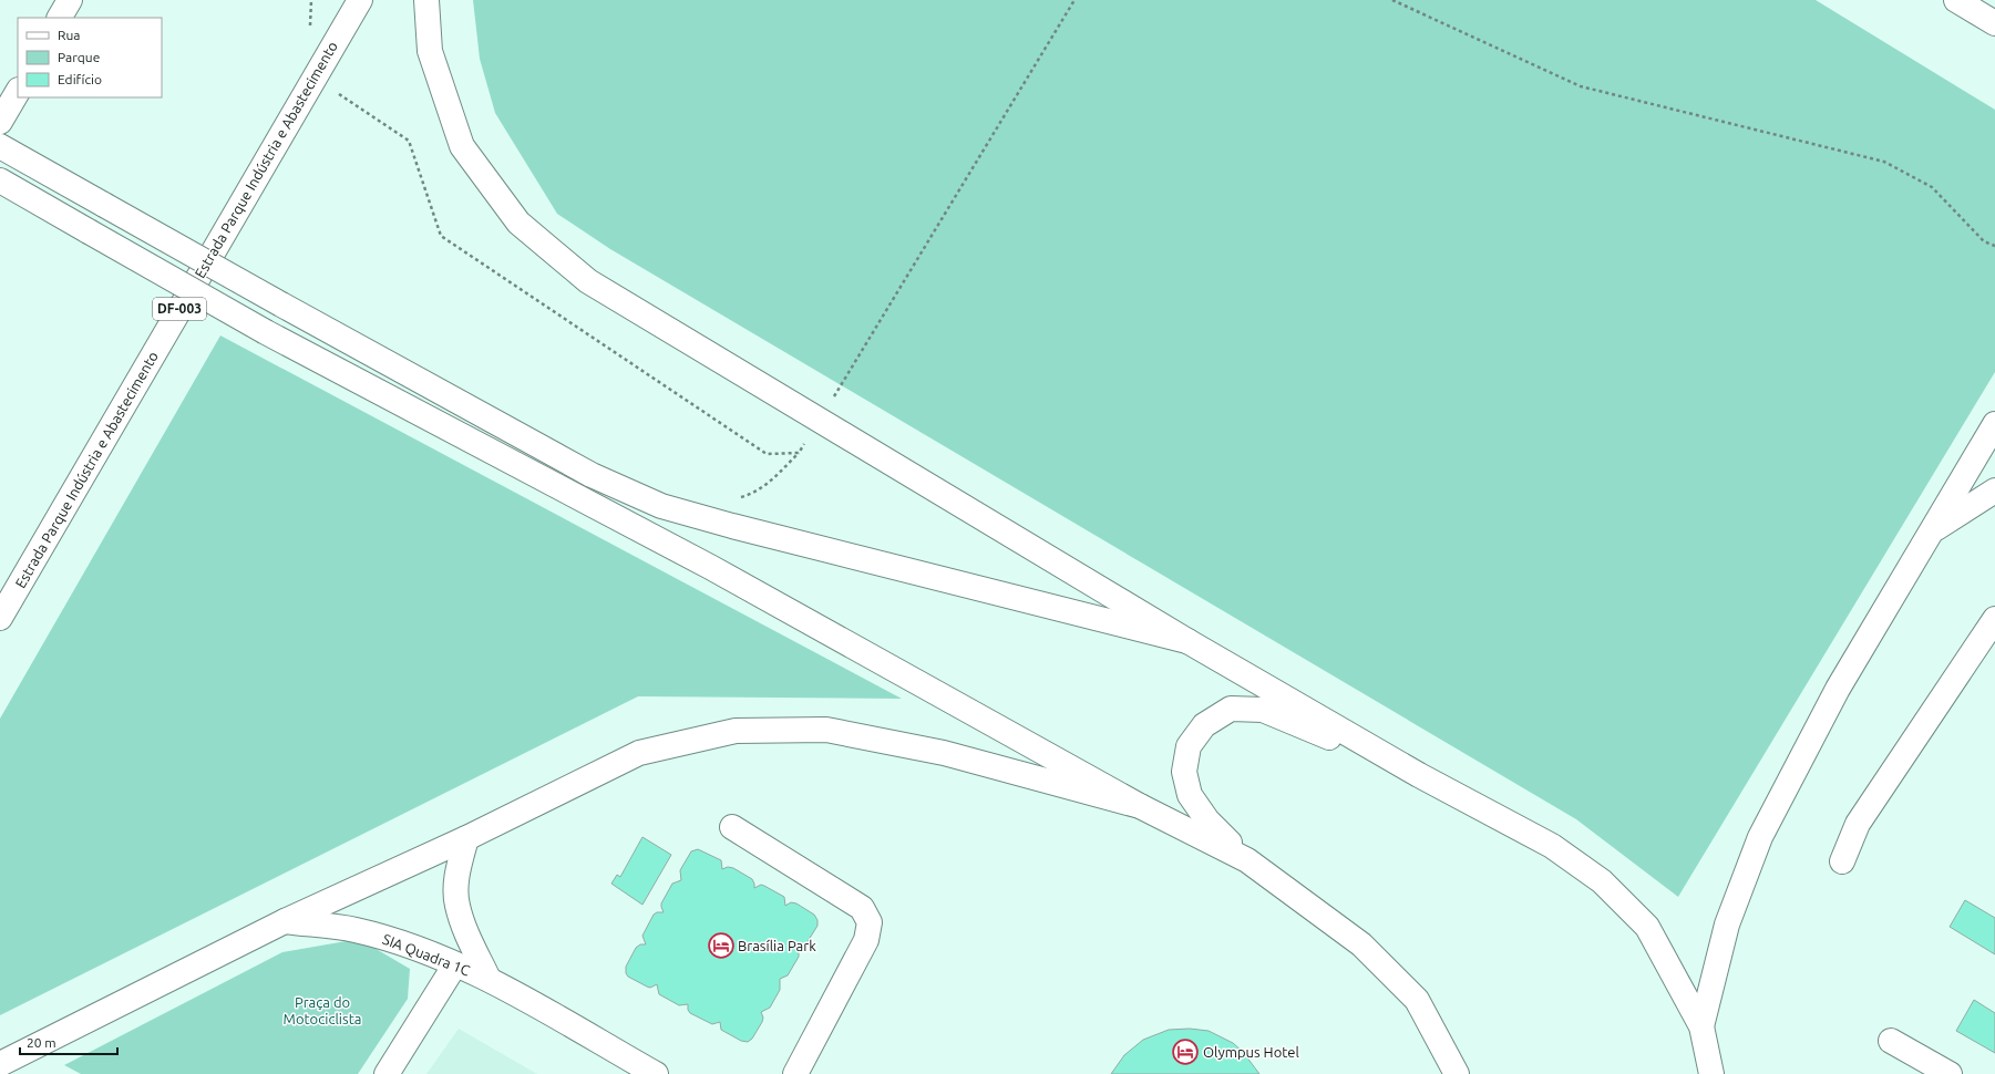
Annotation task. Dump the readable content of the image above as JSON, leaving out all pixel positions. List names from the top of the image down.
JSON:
{
  "streets": {
    "main road": ["Estrada Parque Indústria e Abastecimento", "DF-003", "SIA Quadra 1C"]
  },
  "parks": ["Praça do Motociclista"],
  "places": {
    "hotel": ["Brasília Park", "Olympus Hotel"]
  },
  "legend": ["Rua", "Parque", "Edifício"],
  "scale_bar": "20 m"
}
